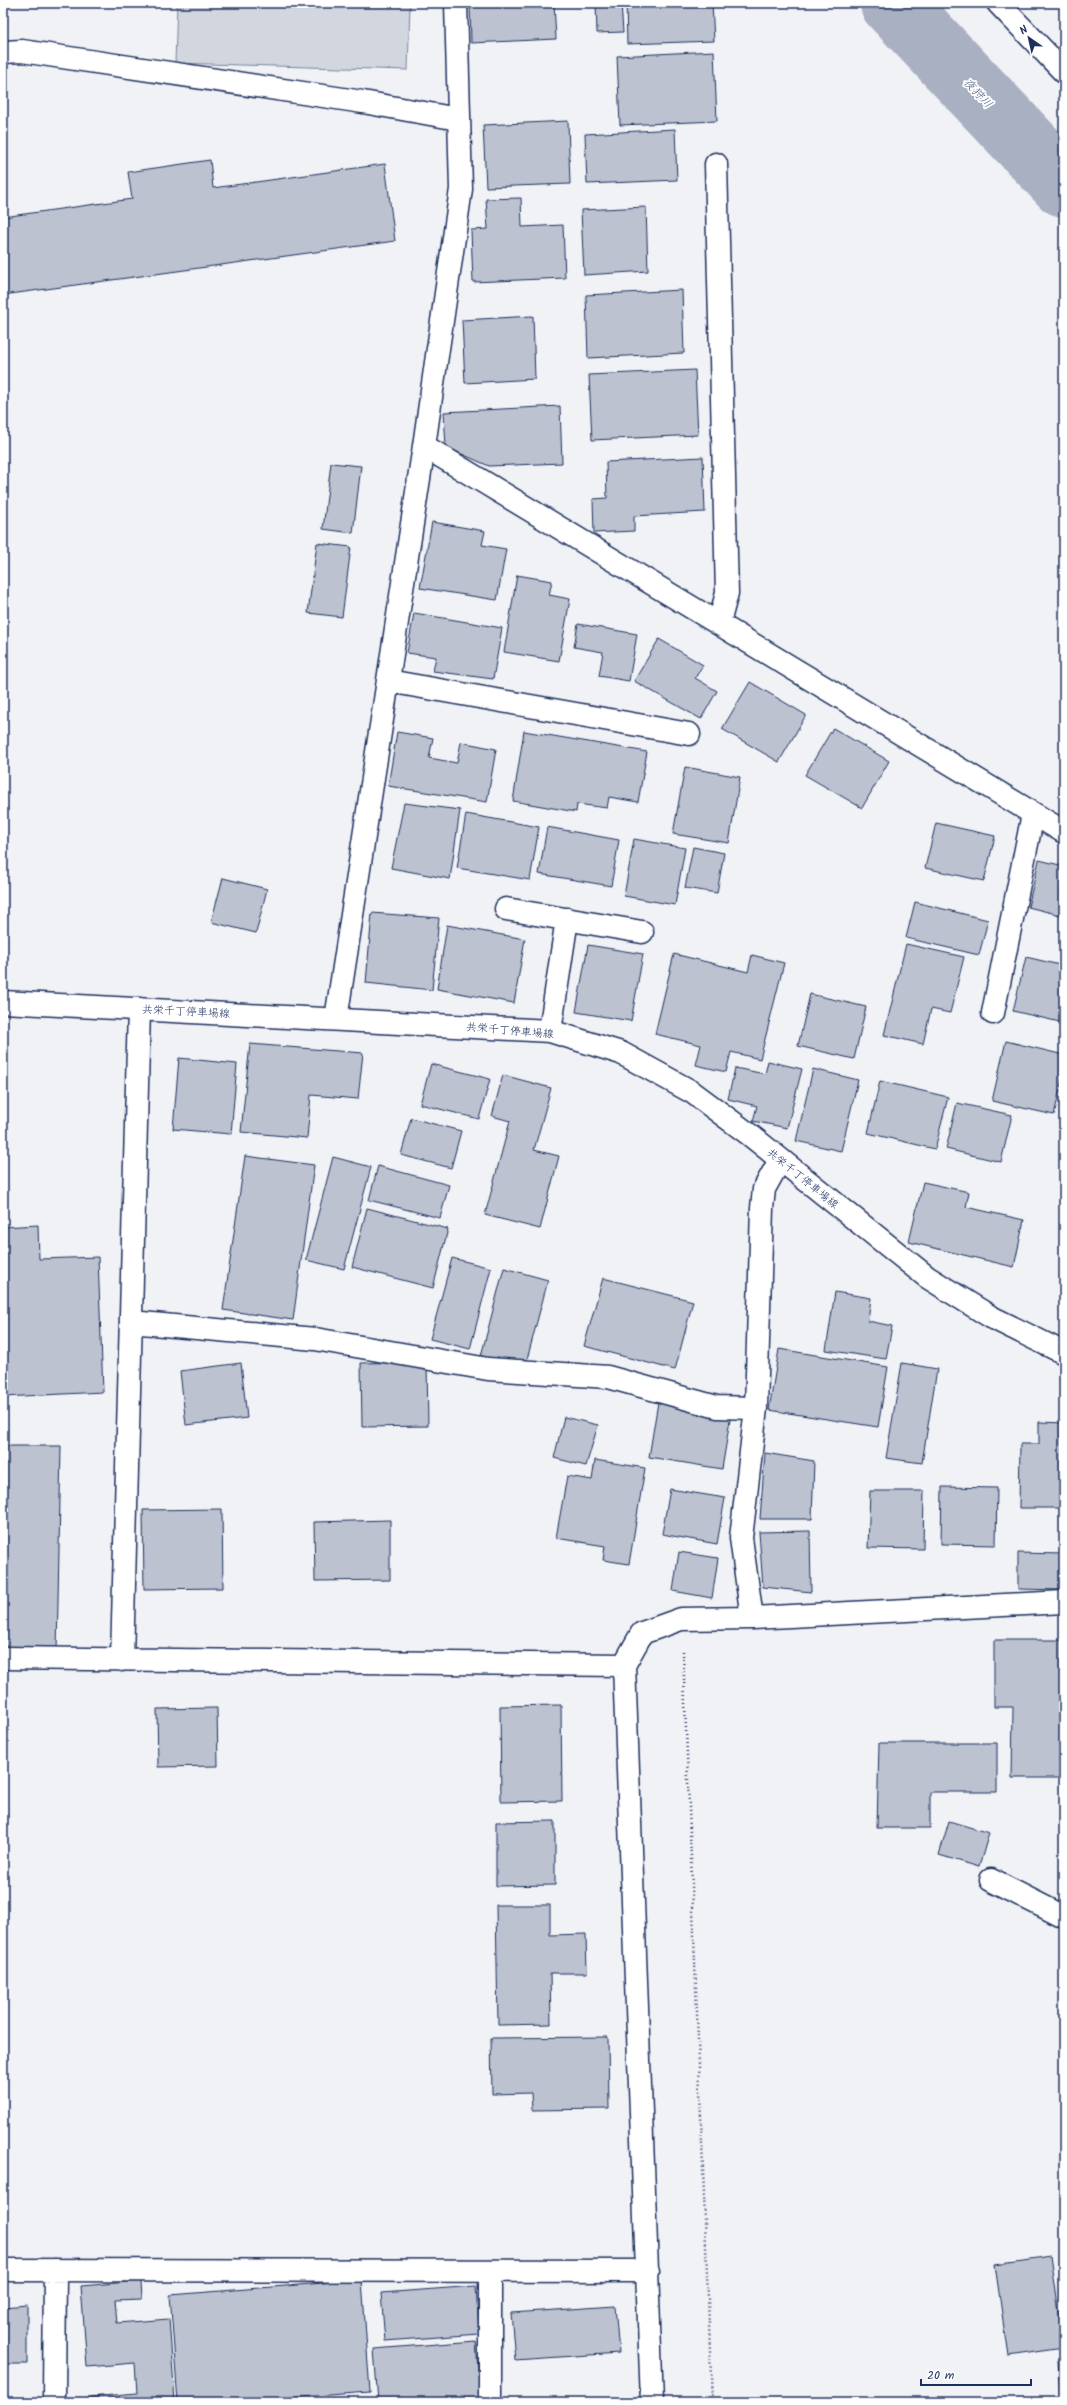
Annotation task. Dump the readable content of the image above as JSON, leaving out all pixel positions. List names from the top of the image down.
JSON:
{
  "streets": {
    "street": ["共栄千丁停車場線"]
  },
  "water": ["夜狩川"],
  "scale_bar": "20 m",
  "north": "top left"
}
